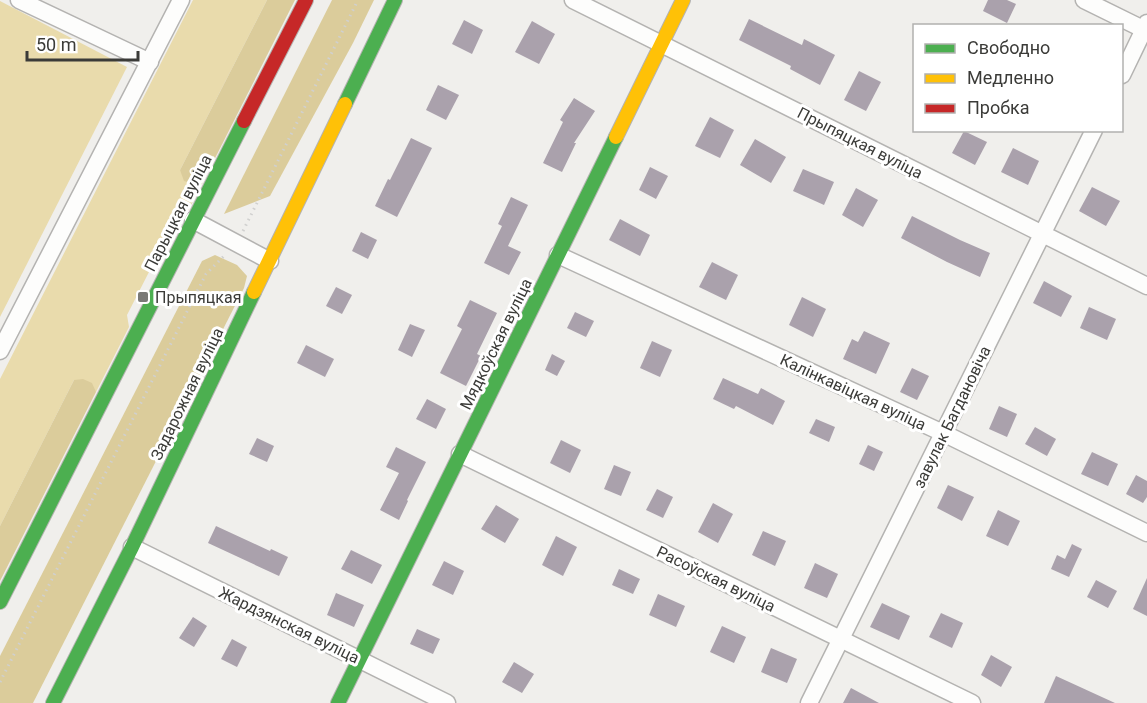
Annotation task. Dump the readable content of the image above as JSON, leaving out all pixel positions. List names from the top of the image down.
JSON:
{
  "streets": {
    "street": [
      "Прыпяцкая вуліца",
      "Парыцкая вуліца",
      "Мядкоўская вуліца",
      "Калінкавіцкая вуліца",
      "Задарожная вуліца",
      "завулак Багдановіча",
      "Расоўская вуліца",
      "Жардзянская вуліца"
    ]
  },
  "crossings": [
    ["Прыпяцкая вуліца", "Мядкоўская вуліца"],
    ["Прыпяцкая вуліца", "завулак Багдановіча"],
    ["Мядкоўская вуліца", "Калінкавіцкая вуліца"],
    ["Мядкоўская вуліца", "Расоўская вуліца"],
    ["Мядкоўская вуліца", "Жардзянская вуліца"],
    ["Калінкавіцкая вуліца", "завулак Багдановіча"],
    ["Задарожная вуліца", "Жардзянская вуліца"],
    ["завулак Багдановіча", "Расоўская вуліца"]
  ],
  "places": {
    "transit": ["Прыпяцкая"]
  },
  "legend": ["Свободно", "Медленно", "Пробка"],
  "scale_bar": "50 m"
}
